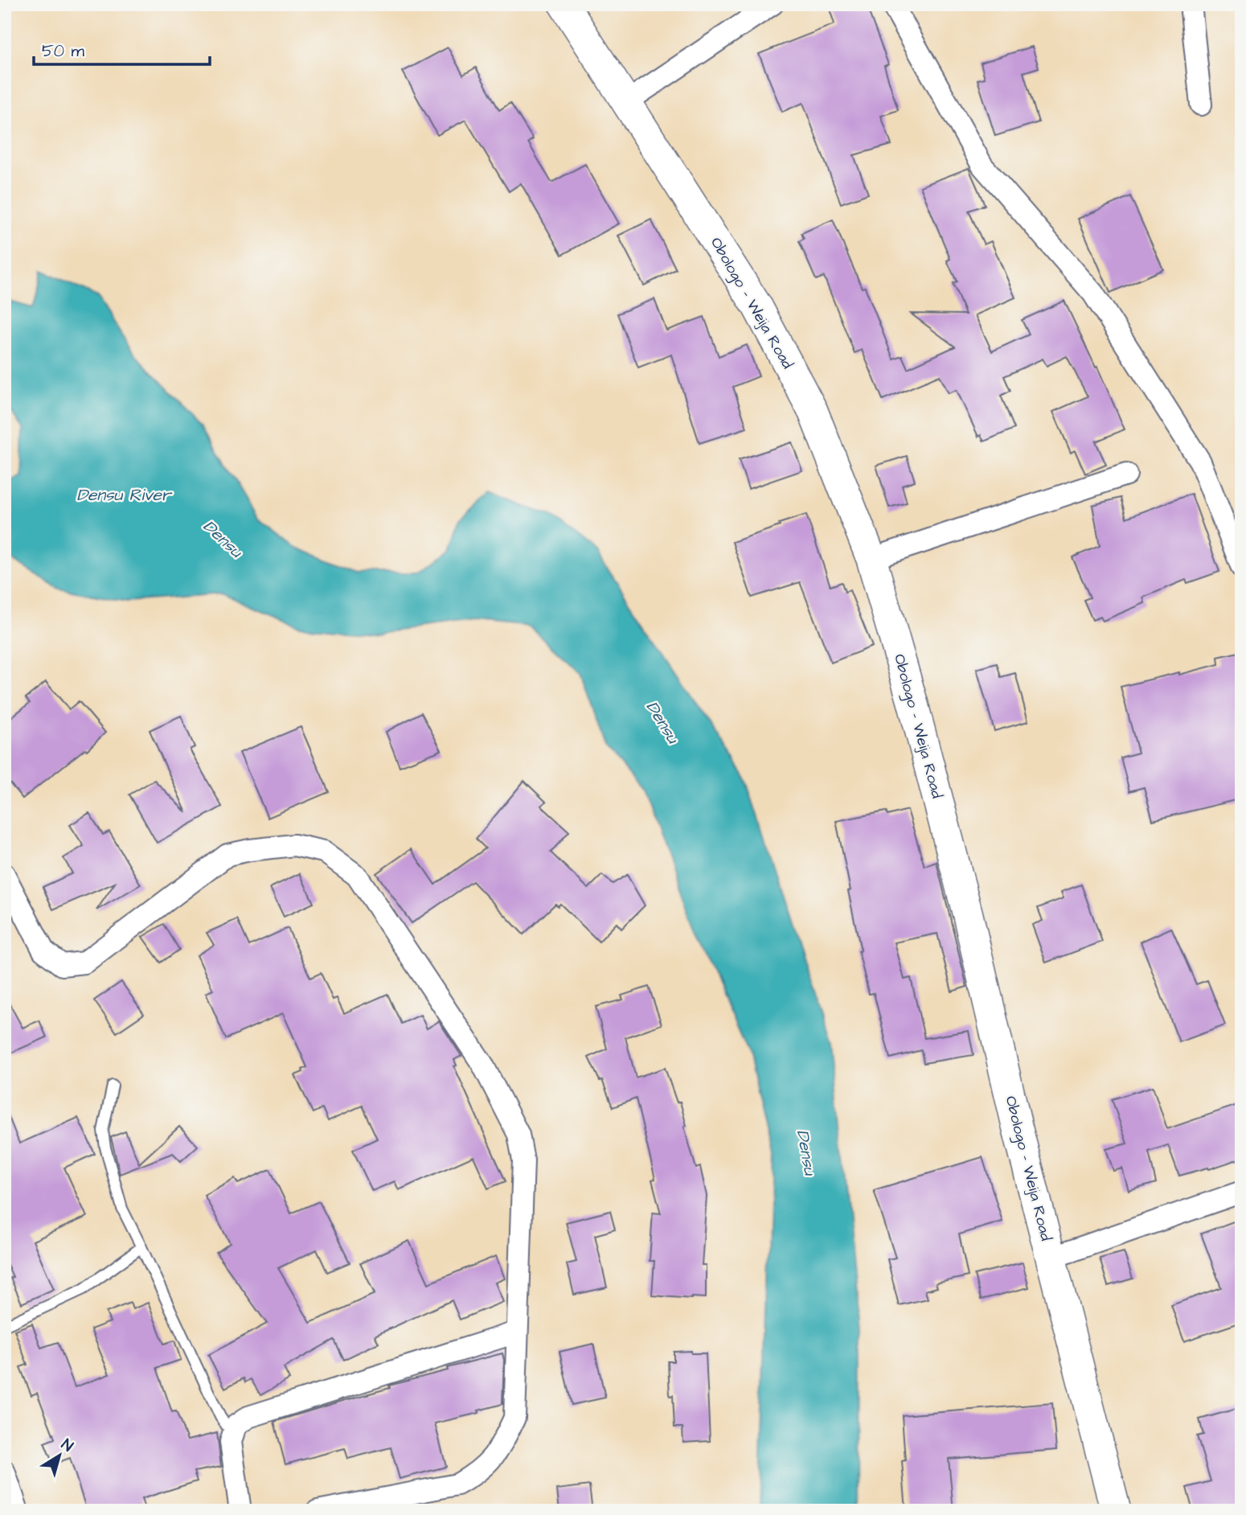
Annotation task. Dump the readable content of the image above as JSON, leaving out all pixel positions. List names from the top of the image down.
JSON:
{
  "streets": {
    "street": ["Obologo - Weija Road"]
  },
  "water": ["Densu River", "Densu"],
  "scale_bar": "50 m",
  "north": "top right"
}
